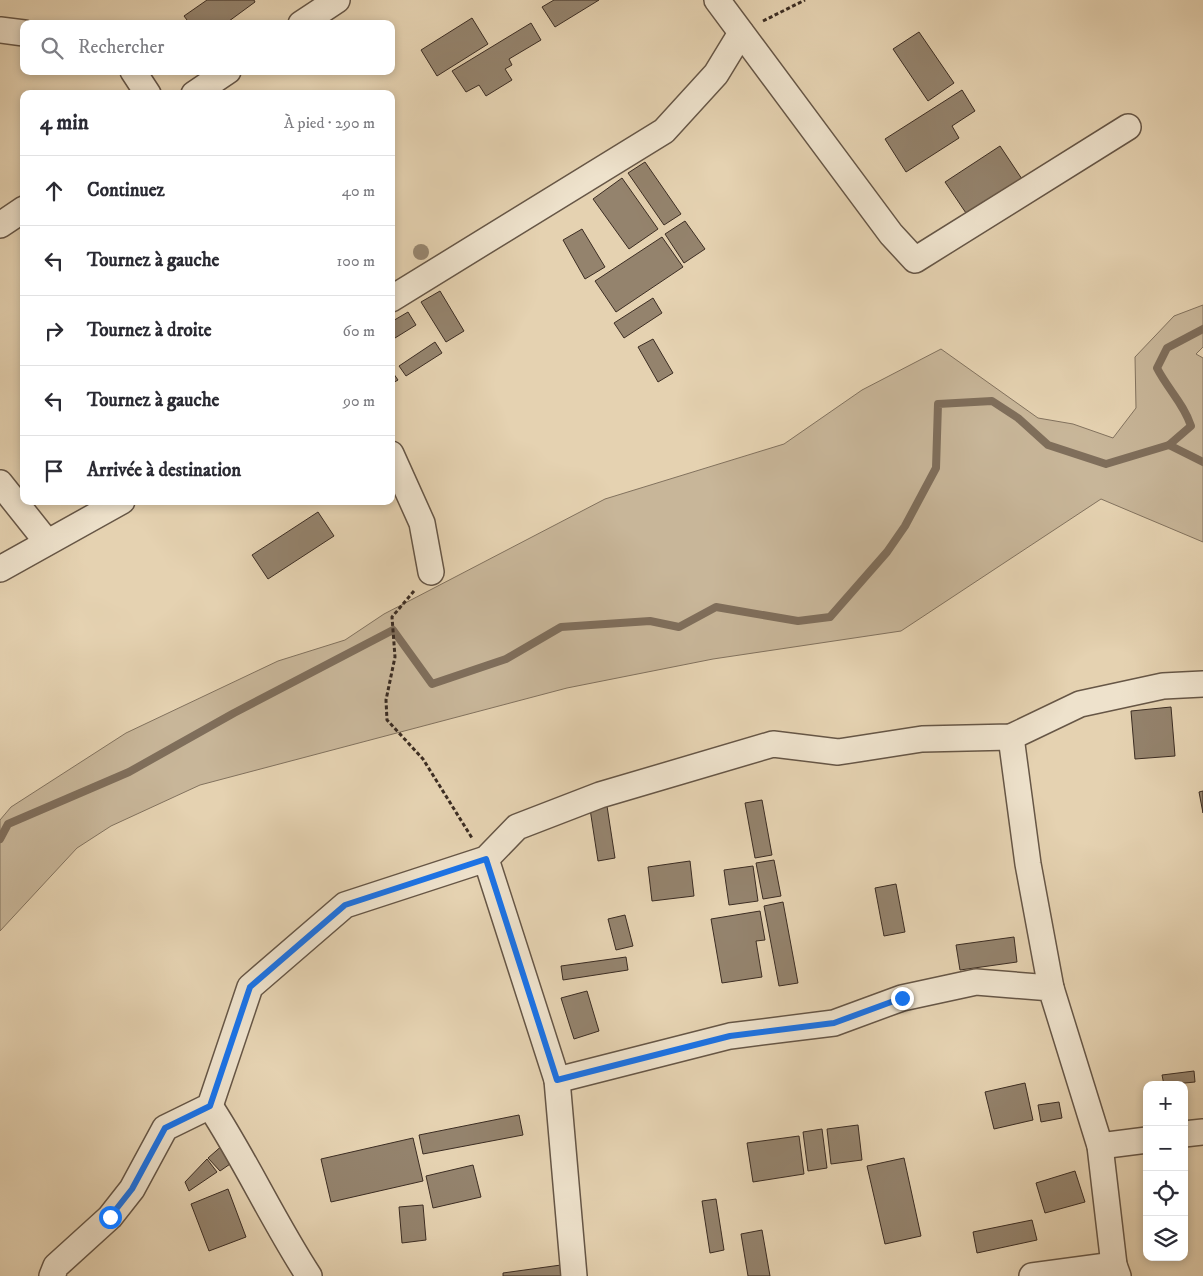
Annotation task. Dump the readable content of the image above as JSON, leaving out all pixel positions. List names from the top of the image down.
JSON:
{
  "page": {
    "search": "Rechercher",
    "heading": ["4 min", "À pied · 290 m"],
    "list": [
      ["Continuez", "40 m"],
      ["Tournez à gauche", "100 m"],
      ["Tournez à droite", "60 m"],
      ["Tournez à gauche", "90 m"],
      "Arrivée à destination"
    ],
    "map_buttons": ["+", "−"]
  }
}
